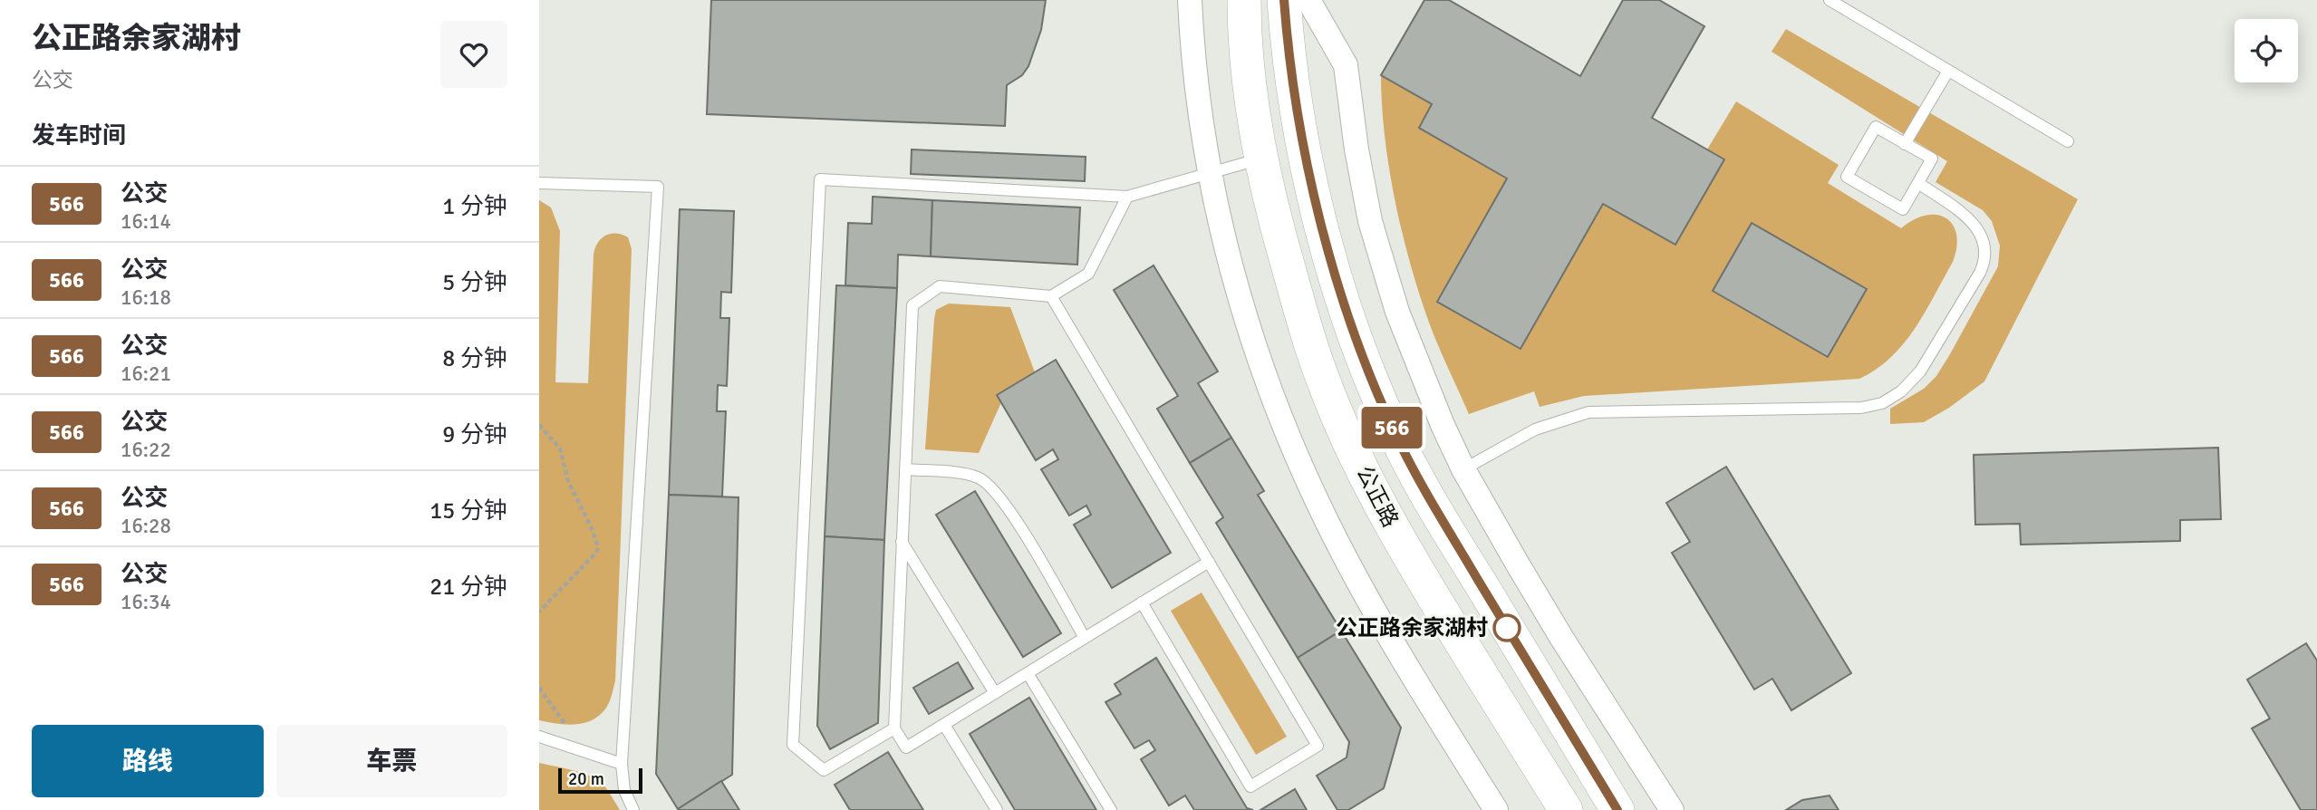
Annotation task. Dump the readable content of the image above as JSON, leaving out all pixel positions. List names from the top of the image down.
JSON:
{
  "streets": {
    "main road": ["公正路"]
  },
  "places": ["公正路余家湖村"],
  "lines": ["bus line 566"],
  "scale_bar": "20 m",
  "page": {
    "heading": [
      ["公正路余家湖村", "公交"],
      "发车时间"
    ],
    "on_map": "566",
    "list": [
      {
        "mark": "566",
        "name": "公交",
        "note": "16:14",
        "value": "1 分钟"
      },
      {
        "mark": "566",
        "name": "公交",
        "note": "16:18",
        "value": "5 分钟"
      },
      {
        "mark": "566",
        "name": "公交",
        "note": "16:21",
        "value": "8 分钟"
      },
      {
        "mark": "566",
        "name": "公交",
        "note": "16:22",
        "value": "9 分钟"
      },
      {
        "mark": "566",
        "name": "公交",
        "note": "16:28",
        "value": "15 分钟"
      },
      {
        "mark": "566",
        "name": "公交",
        "note": "16:34",
        "value": "21 分钟"
      }
    ],
    "buttons": ["路线", "车票"],
    "scale": "20 m"
  }
}
